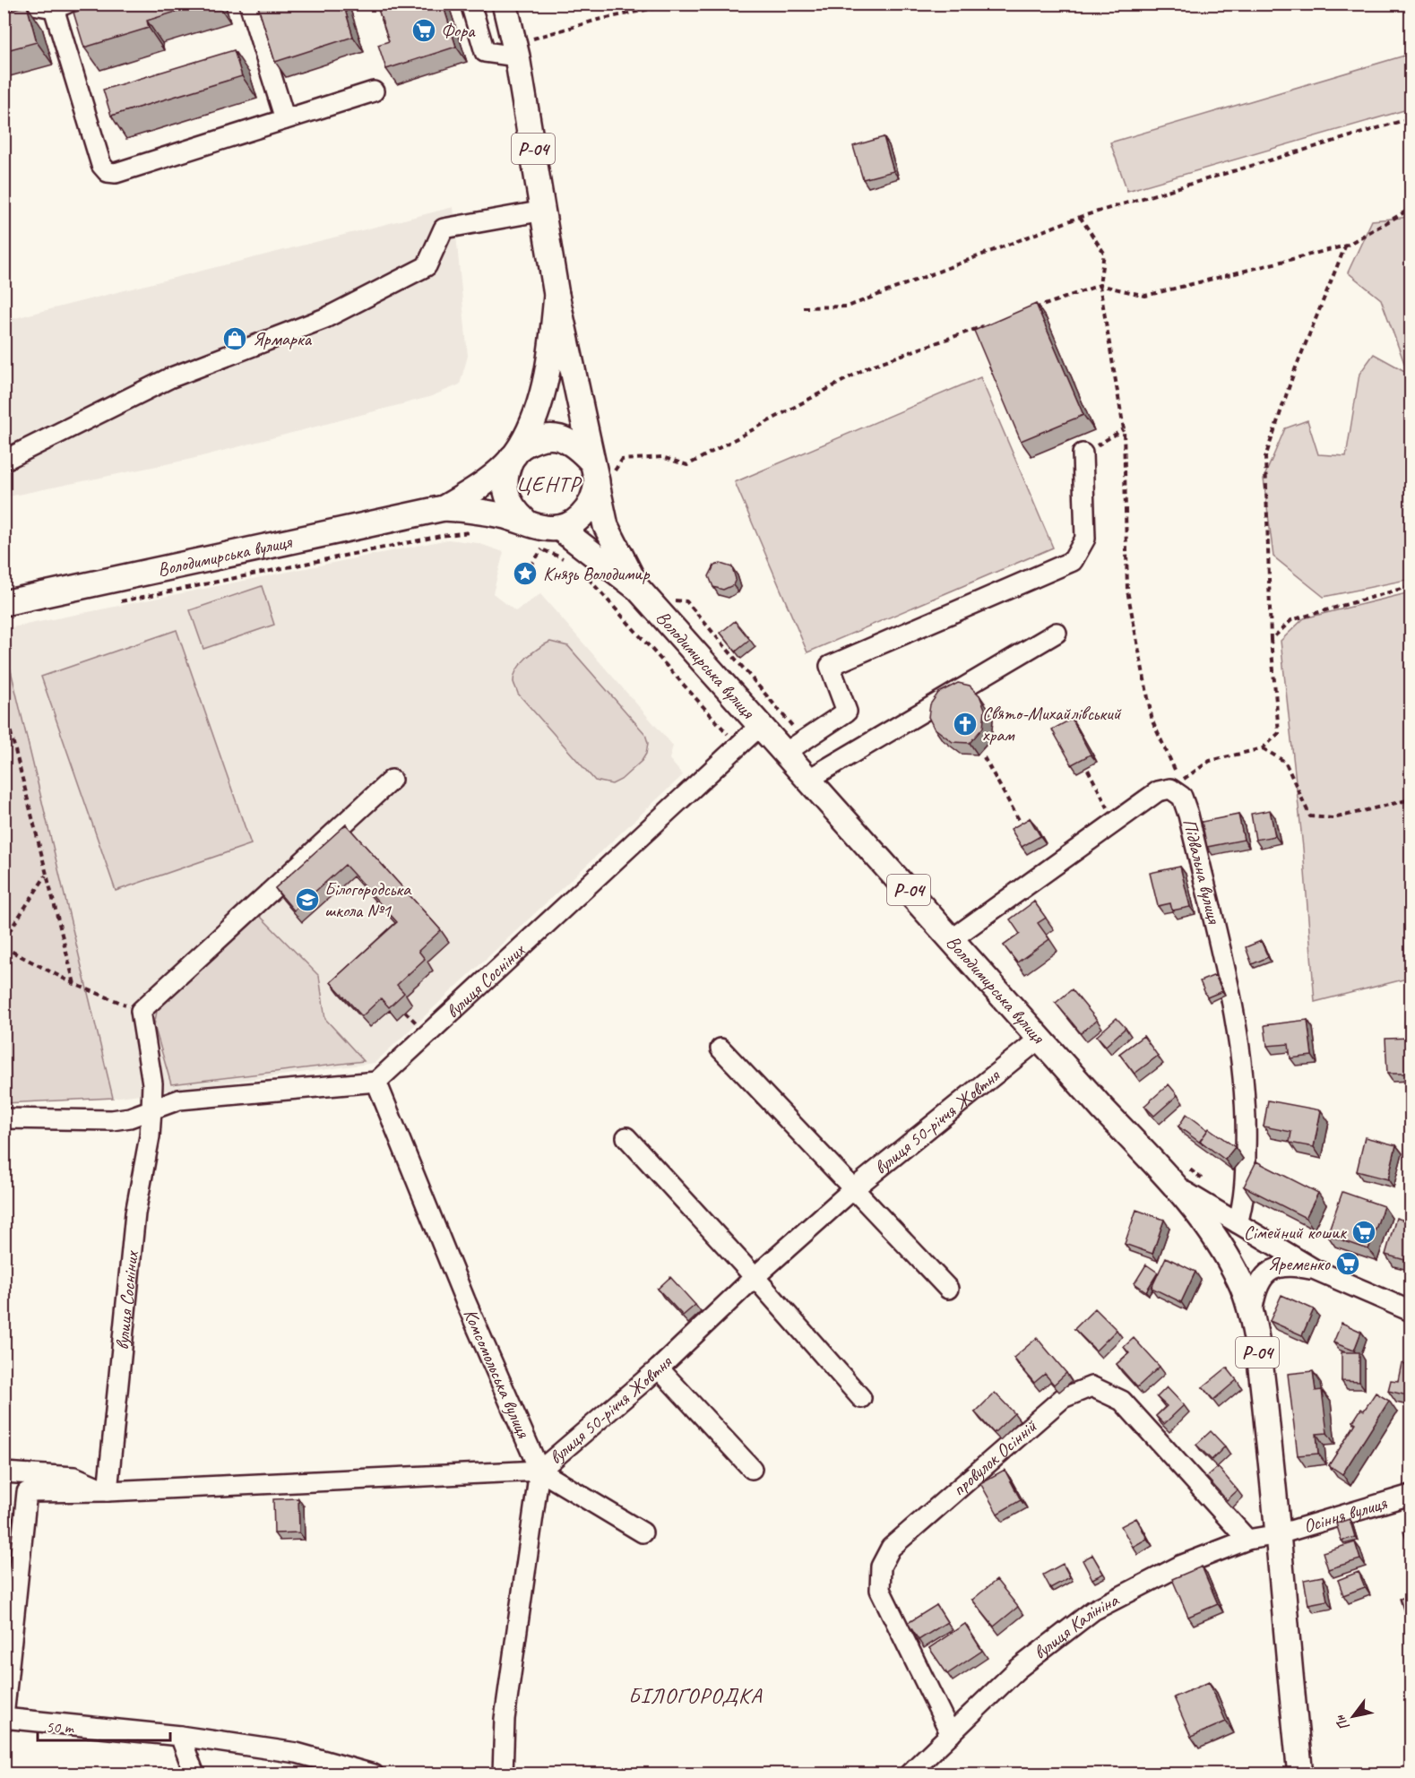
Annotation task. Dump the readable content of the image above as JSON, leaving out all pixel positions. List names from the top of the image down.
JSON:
{
  "streets": {
    "main road": ["Р-04", "Володимирська вулиця"],
    "street": [
      "Підвальна вулиця",
      "вулиця Сосніних",
      "вулиця 50-річчя Жовтня",
      "Комсомольська вулиця",
      "провулок Осінній",
      "Осіння вулиця",
      "вулиця Калініна"
    ]
  },
  "crossings": [
    ["Р-04", "Володимирська вулиця"],
    ["Р-04", "Осіння вулиця"],
    ["Р-04", "вулиця Калініна"],
    ["Володимирська вулиця", "Підвальна вулиця"],
    ["Володимирська вулиця", "вулиця Сосніних"],
    ["Володимирська вулиця", "вулиця 50-річчя Жовтня"],
    ["вулиця Сосніних", "вулиця 50-річчя Жовтня"],
    ["вулиця Сосніних", "Комсомольська вулиця"],
    ["вулиця 50-річчя Жовтня", "Комсомольська вулиця"],
    ["провулок Осінній", "вулиця Калініна"],
    ["Осіння вулиця", "вулиця Калініна"]
  ],
  "districts": ["ЦЕНТР", "БІЛОГОРОДКА"],
  "places": {
    "supermarket": ["Фора", "Сімейний кошик", "Яременко"],
    "shop": ["Ярмарка"],
    "place": ["Князь Володимир"],
    "church": ["Свято-Михайлівський храм"],
    "school or university": ["Білогородська школа №1"]
  },
  "scale_bar": "50 m",
  "north": "bottom left"
}
